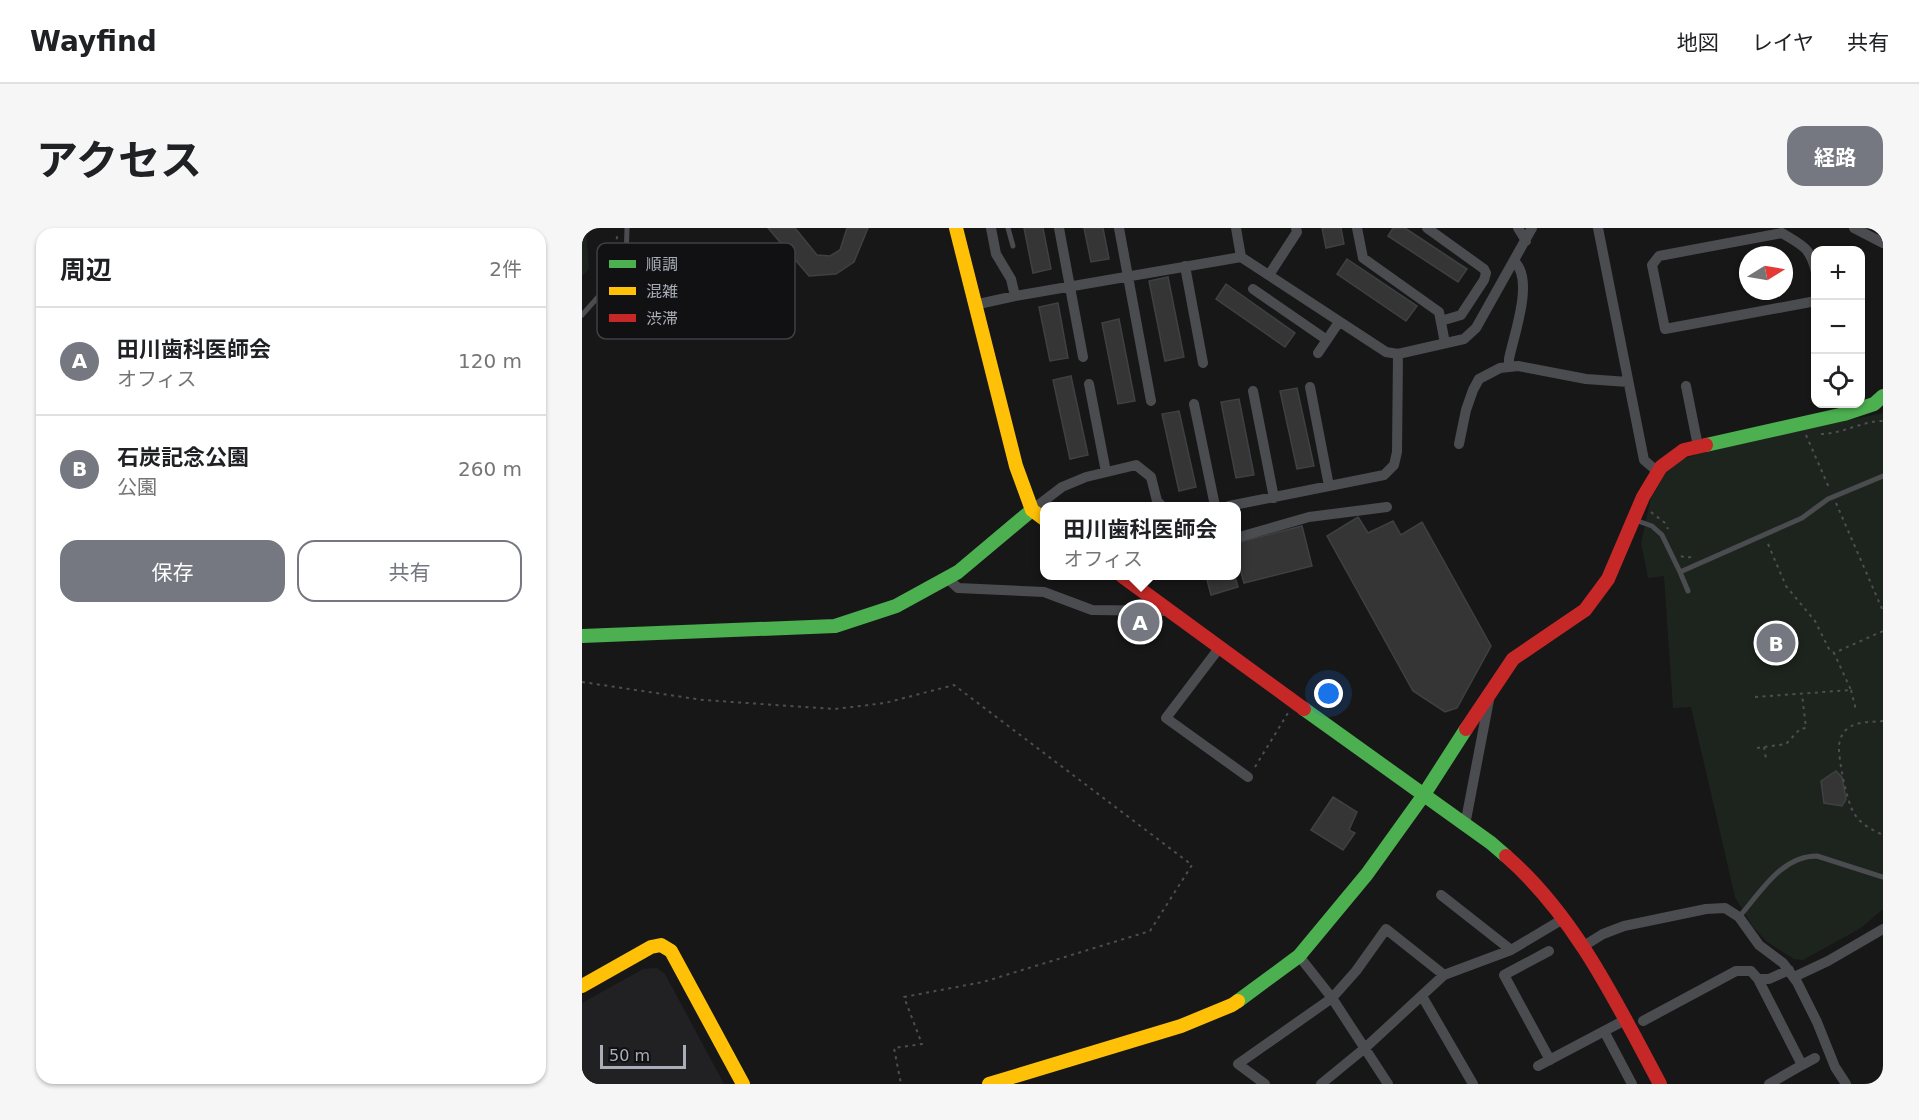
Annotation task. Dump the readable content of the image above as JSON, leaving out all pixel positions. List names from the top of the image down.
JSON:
{
  "legend": ["順調", "混雑", "渋滞"],
  "scale_bar": "50 m",
  "north": "right",
  "page": {
    "header": "Wayfind",
    "nav": ["地図", "レイヤ", "共有"],
    "title": "アクセス",
    "buttons": [
      "経路",
      ["保存", "共有"]
    ],
    "heading": ["周辺", "2件"],
    "map_buttons": ["+", "−"],
    "list": [
      {
        "mark": "A",
        "name": "田川歯科医師会",
        "note": "オフィス",
        "value": "120 m"
      },
      {
        "mark": "B",
        "name": "石炭記念公園",
        "note": "公園",
        "value": "260 m"
      }
    ],
    "popup": ["田川歯科医師会", "オフィス"],
    "pins": ["A", "B"],
    "scale": "50 m"
  }
}
